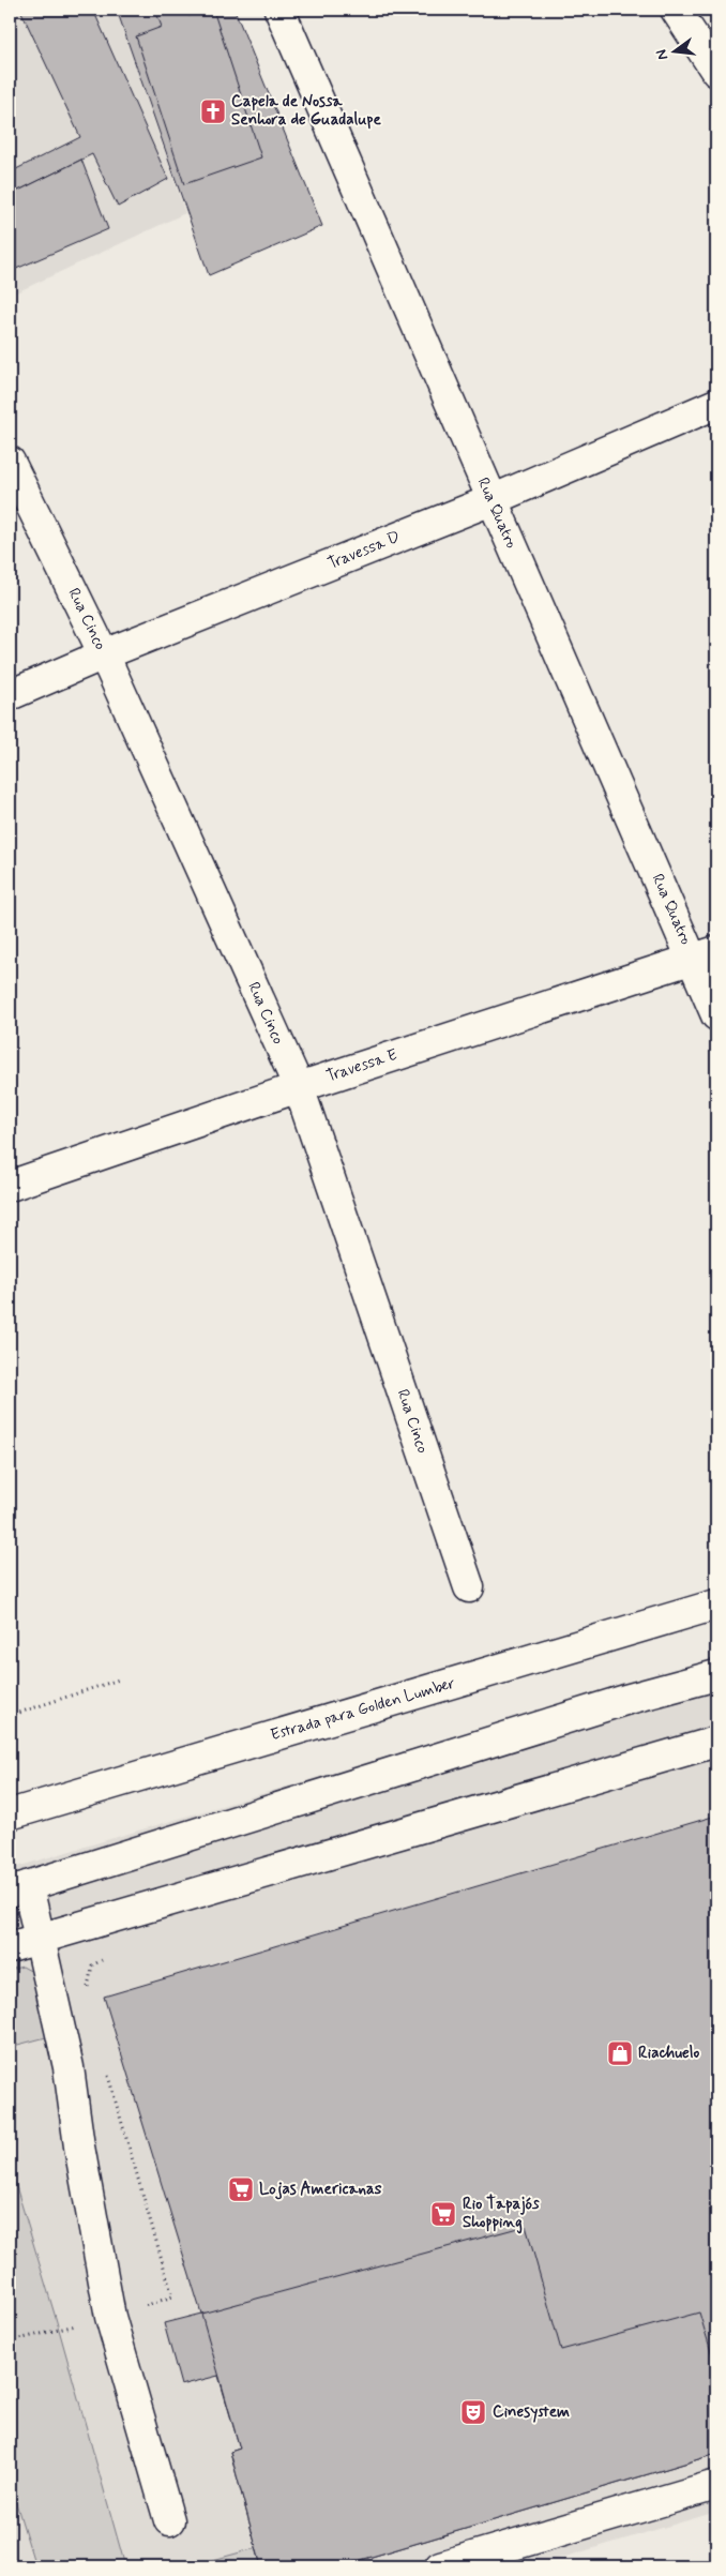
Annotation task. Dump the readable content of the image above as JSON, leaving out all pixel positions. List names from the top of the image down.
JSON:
{
  "streets": {
    "street": [
      "Rua Quatro",
      "Travessa D",
      "Rua Cinco",
      "Travessa E",
      "Estrada para Golden Lumber"
    ]
  },
  "crossings": [
    ["Rua Quatro", "Travessa D"],
    ["Rua Quatro", "Travessa E"],
    ["Travessa D", "Rua Cinco"],
    ["Rua Cinco", "Travessa E"]
  ],
  "places": {
    "church": ["Capela de Nossa Senhora de Guadalupe"],
    "shop": ["Riachuelo"],
    "supermarket": ["Lojas Americanas", "Rio Tapajós Shopping"],
    "theatre": ["Cinesystem"]
  },
  "north": "left"
}
